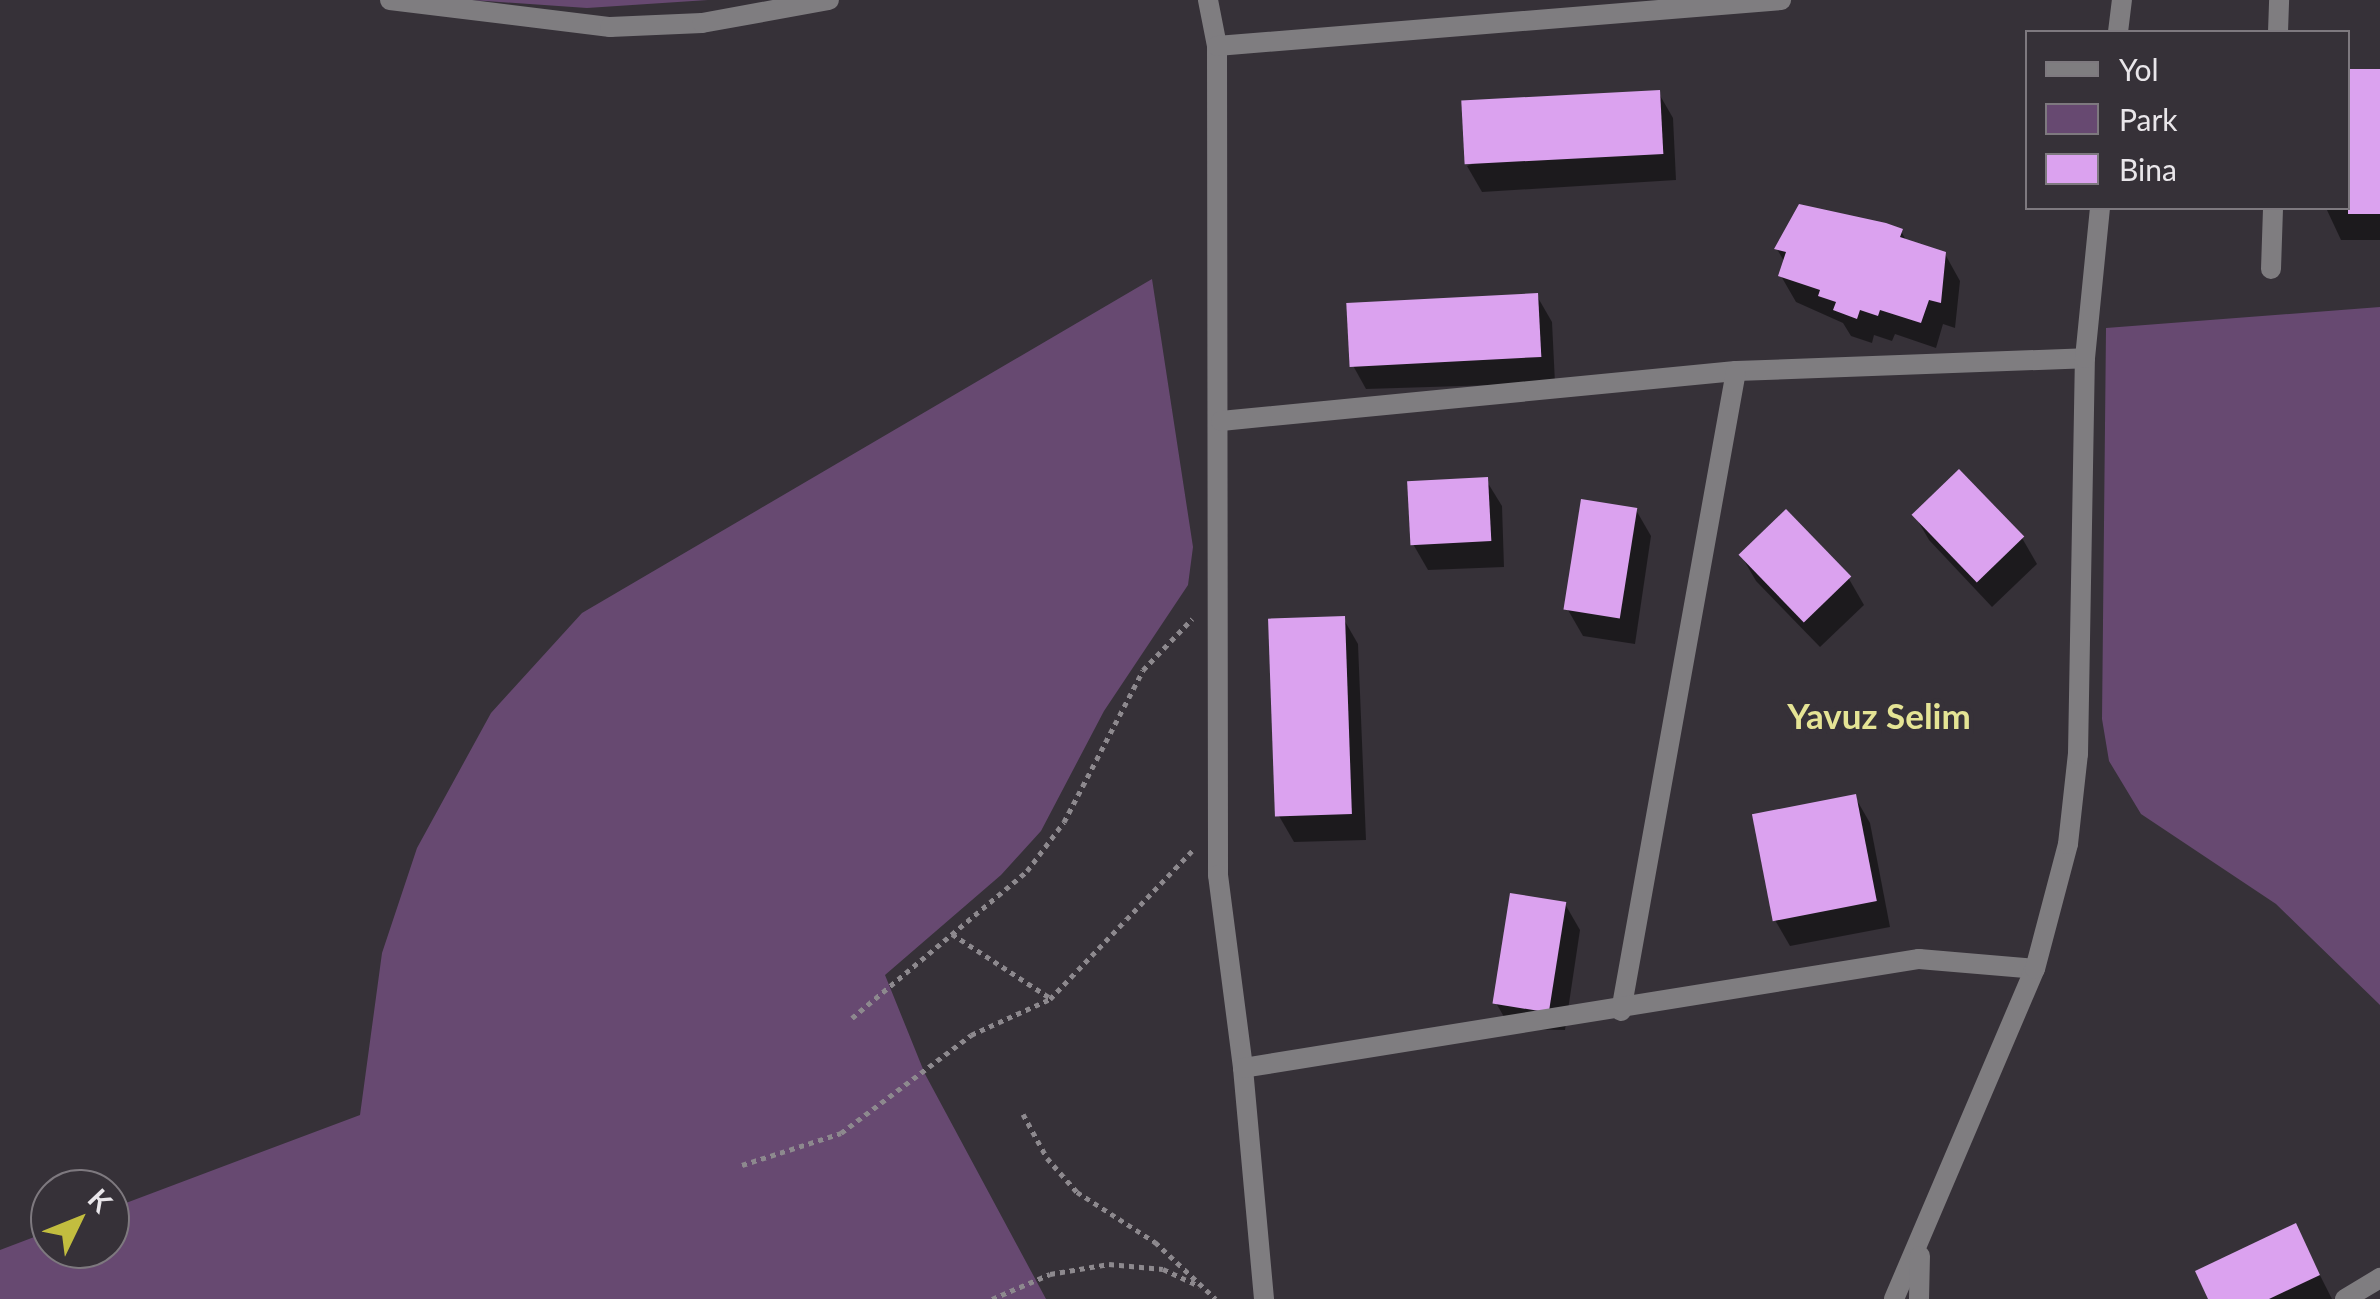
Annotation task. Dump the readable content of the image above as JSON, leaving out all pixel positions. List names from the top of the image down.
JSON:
{
  "districts": ["Yavuz Selim"],
  "legend": ["Yol", "Park", "Bina"],
  "north": "top right"
}
